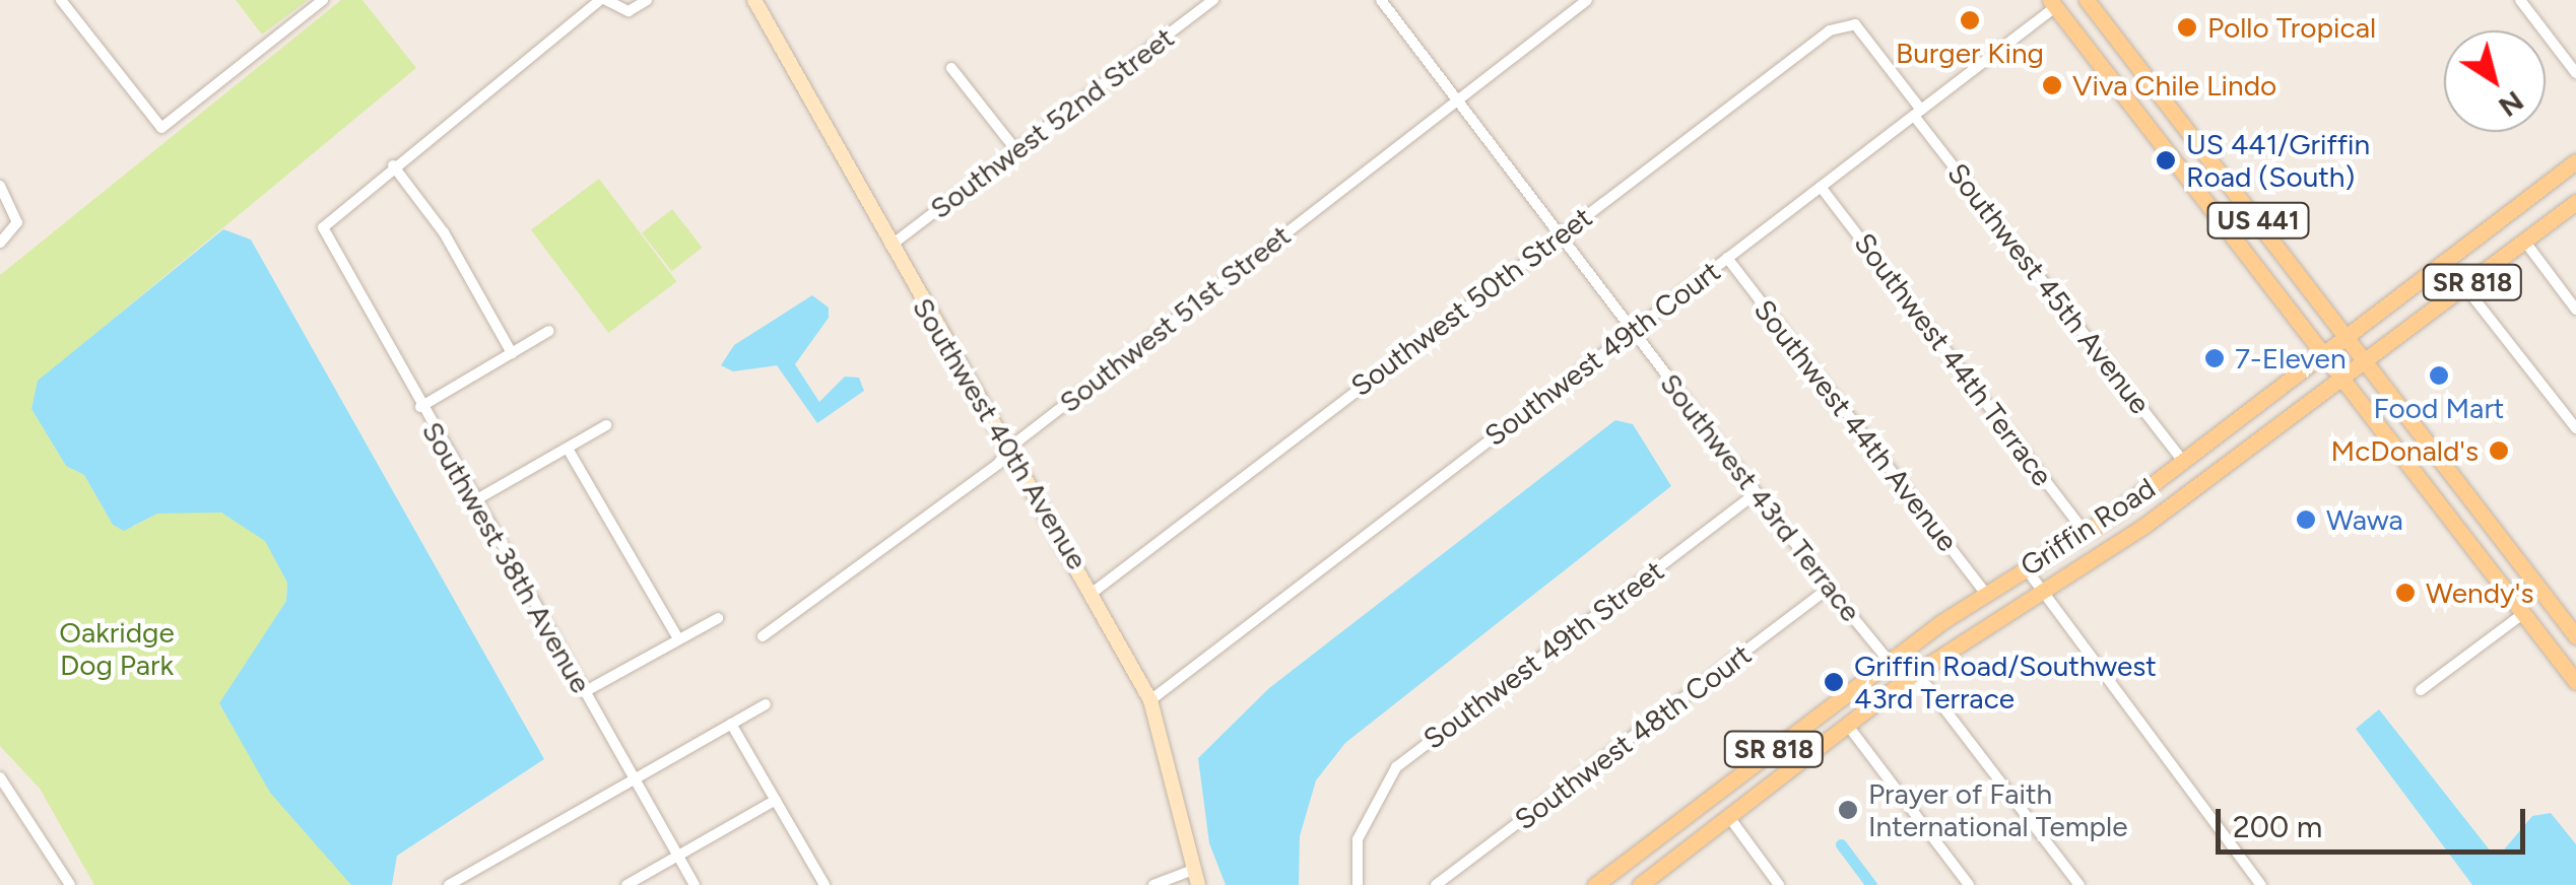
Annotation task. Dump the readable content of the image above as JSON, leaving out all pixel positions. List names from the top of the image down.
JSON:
{
  "streets": {
    "main road": ["US 441", "SR 818", "Griffin Road"],
    "street": [
      "Southwest 52nd Street",
      "Southwest 45th Avenue",
      "Southwest 50th Street",
      "Southwest 51st Street",
      "Southwest 49th Court",
      "Southwest 44th Terrace",
      "Southwest 44th Avenue",
      "Southwest 40th Avenue",
      "Southwest 43rd Terrace",
      "Southwest 38th Avenue",
      "Southwest 49th Street",
      "Southwest 48th Court"
    ]
  },
  "crossings": [
    ["Southwest 52nd Street", "Southwest 40th Avenue"],
    ["US 441", "Southwest 49th Court"],
    ["US 441", "Griffin Road"],
    ["Southwest 45th Avenue", "Southwest 50th Street"],
    ["Southwest 45th Avenue", "Southwest 49th Court"],
    ["Southwest 45th Avenue", "Griffin Road"],
    ["Southwest 50th Street", "Southwest 40th Avenue"],
    ["Southwest 50th Street", "Southwest 43rd Terrace"],
    ["Southwest 51st Street", "Southwest 40th Avenue"],
    ["Southwest 51st Street", "Southwest 43rd Terrace"],
    ["Southwest 49th Court", "Southwest 44th Terrace"],
    ["Southwest 49th Court", "Southwest 44th Avenue"],
    ["Southwest 49th Court", "Southwest 40th Avenue"],
    ["Southwest 49th Court", "Southwest 43rd Terrace"],
    ["Southwest 44th Terrace", "Griffin Road"],
    ["Southwest 44th Avenue", "Griffin Road"],
    ["Southwest 43rd Terrace", "Griffin Road"],
    ["Southwest 43rd Terrace", "Southwest 49th Street"],
    ["Southwest 43rd Terrace", "Southwest 48th Court"]
  ],
  "parks": ["Oakridge Dog Park"],
  "places": [
    "Burger King",
    "Pollo Tropical",
    "Viva Chile Lindo",
    "US 441/Griffin Road (South)",
    "7-Eleven",
    "Food Mart",
    "McDonald's",
    "Wawa",
    "Wendy's",
    "Griffin Road/Southwest 43rd Terrace",
    "Prayer of Faith International Temple"
  ],
  "scale_bar": "200 m",
  "north": "bottom right"
}
